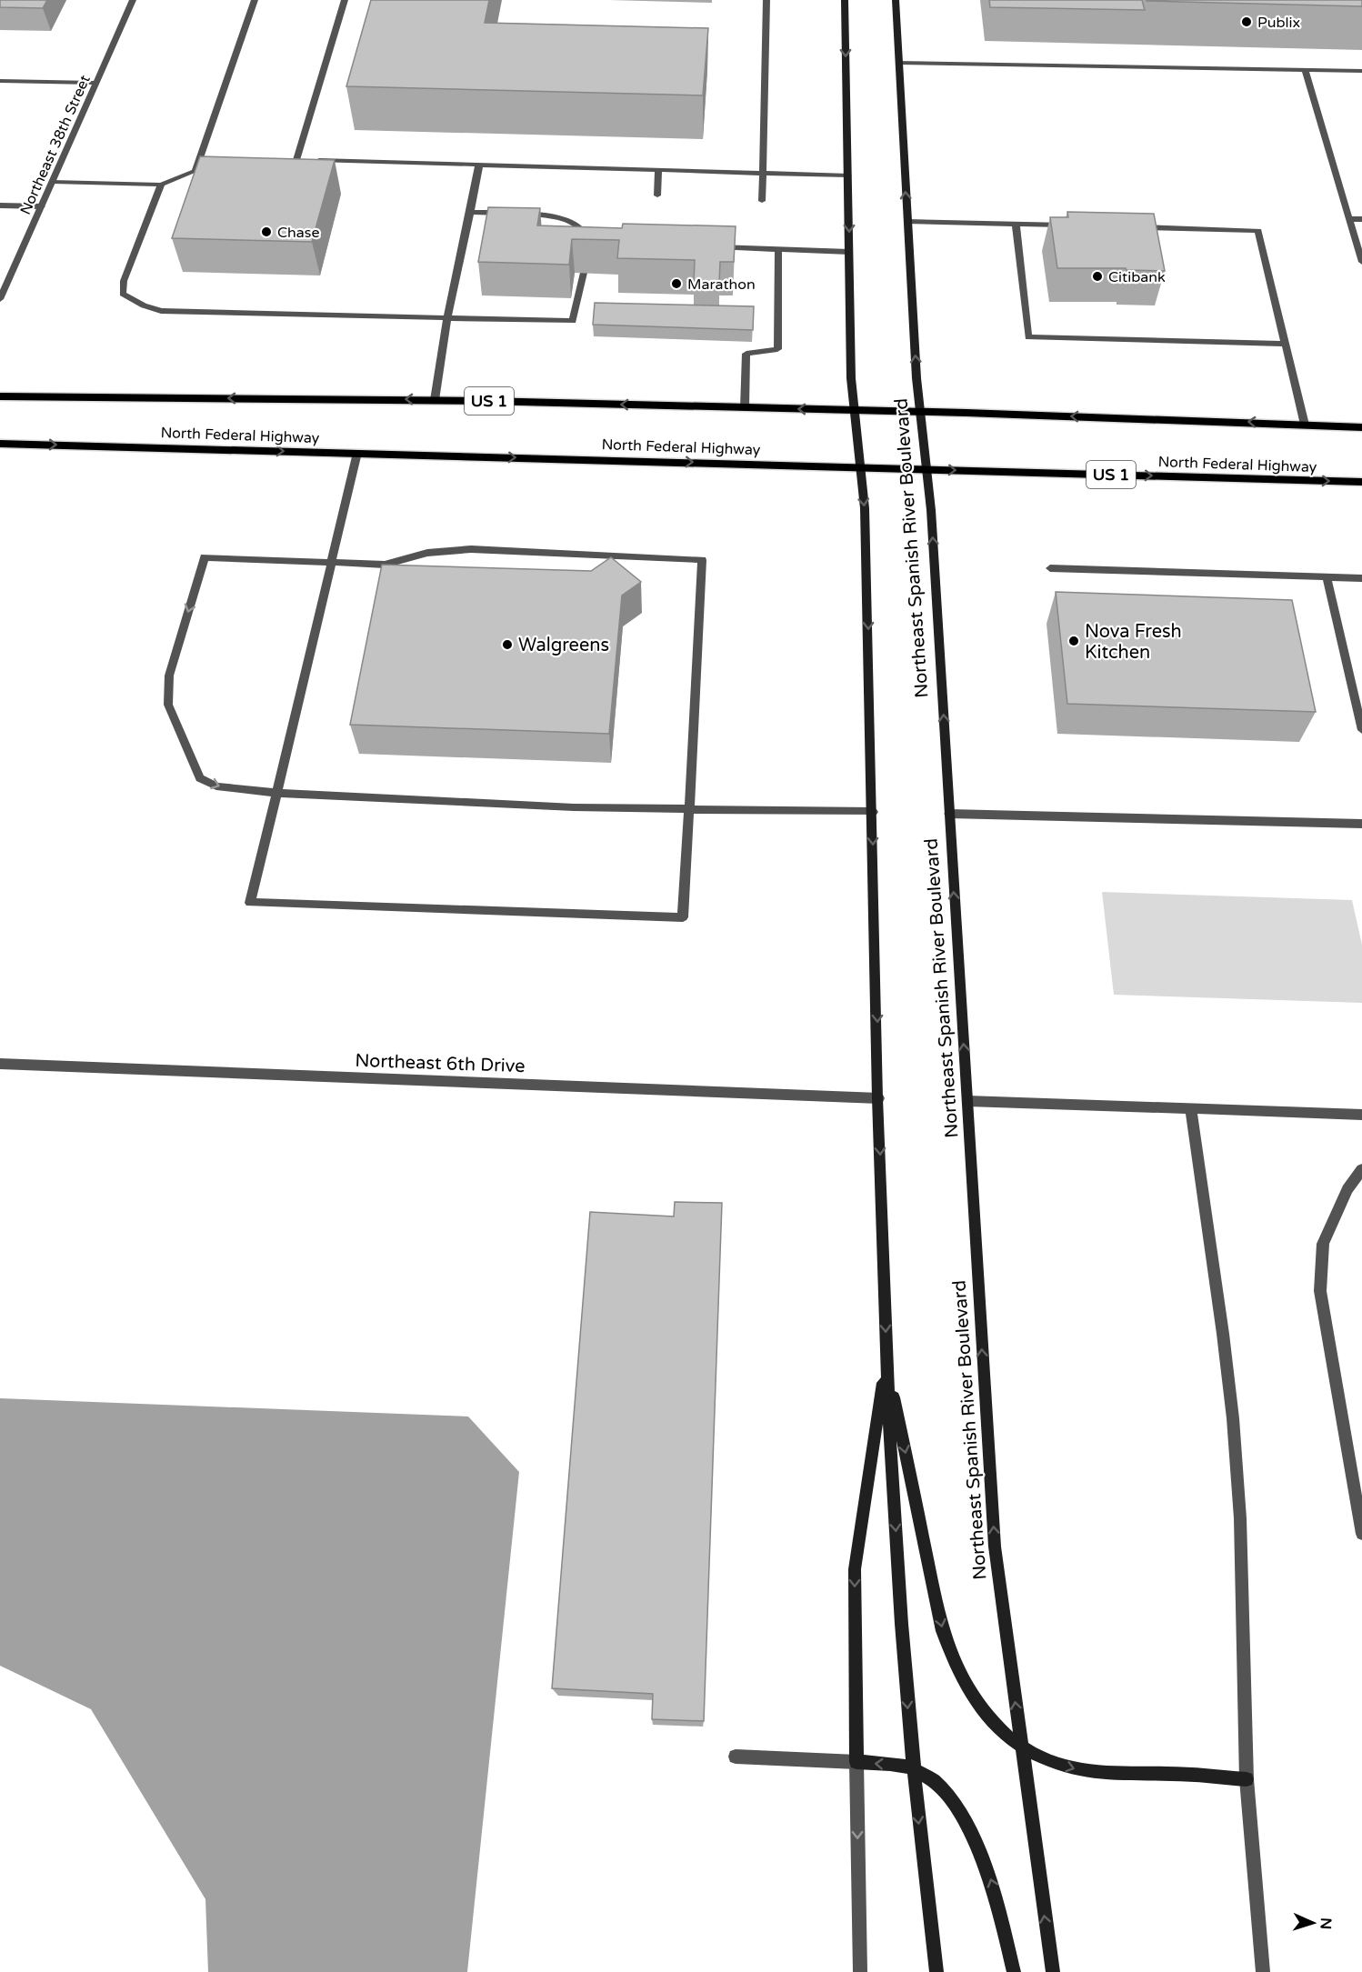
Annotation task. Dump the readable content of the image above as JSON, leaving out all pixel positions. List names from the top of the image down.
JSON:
{
  "streets": {
    "main road": ["US 1", "North Federal Highway", "Northeast Spanish River Boulevard"],
    "street": ["Northeast 38th Street", "Northeast 6th Drive"]
  },
  "crossings": [
    ["North Federal Highway", "Northeast Spanish River Boulevard"]
  ],
  "places": [
    "Publix",
    "Chase",
    "Citibank",
    "Marathon",
    "Nova Fresh Kitchen",
    "Walgreens"
  ],
  "north": "right"
}
